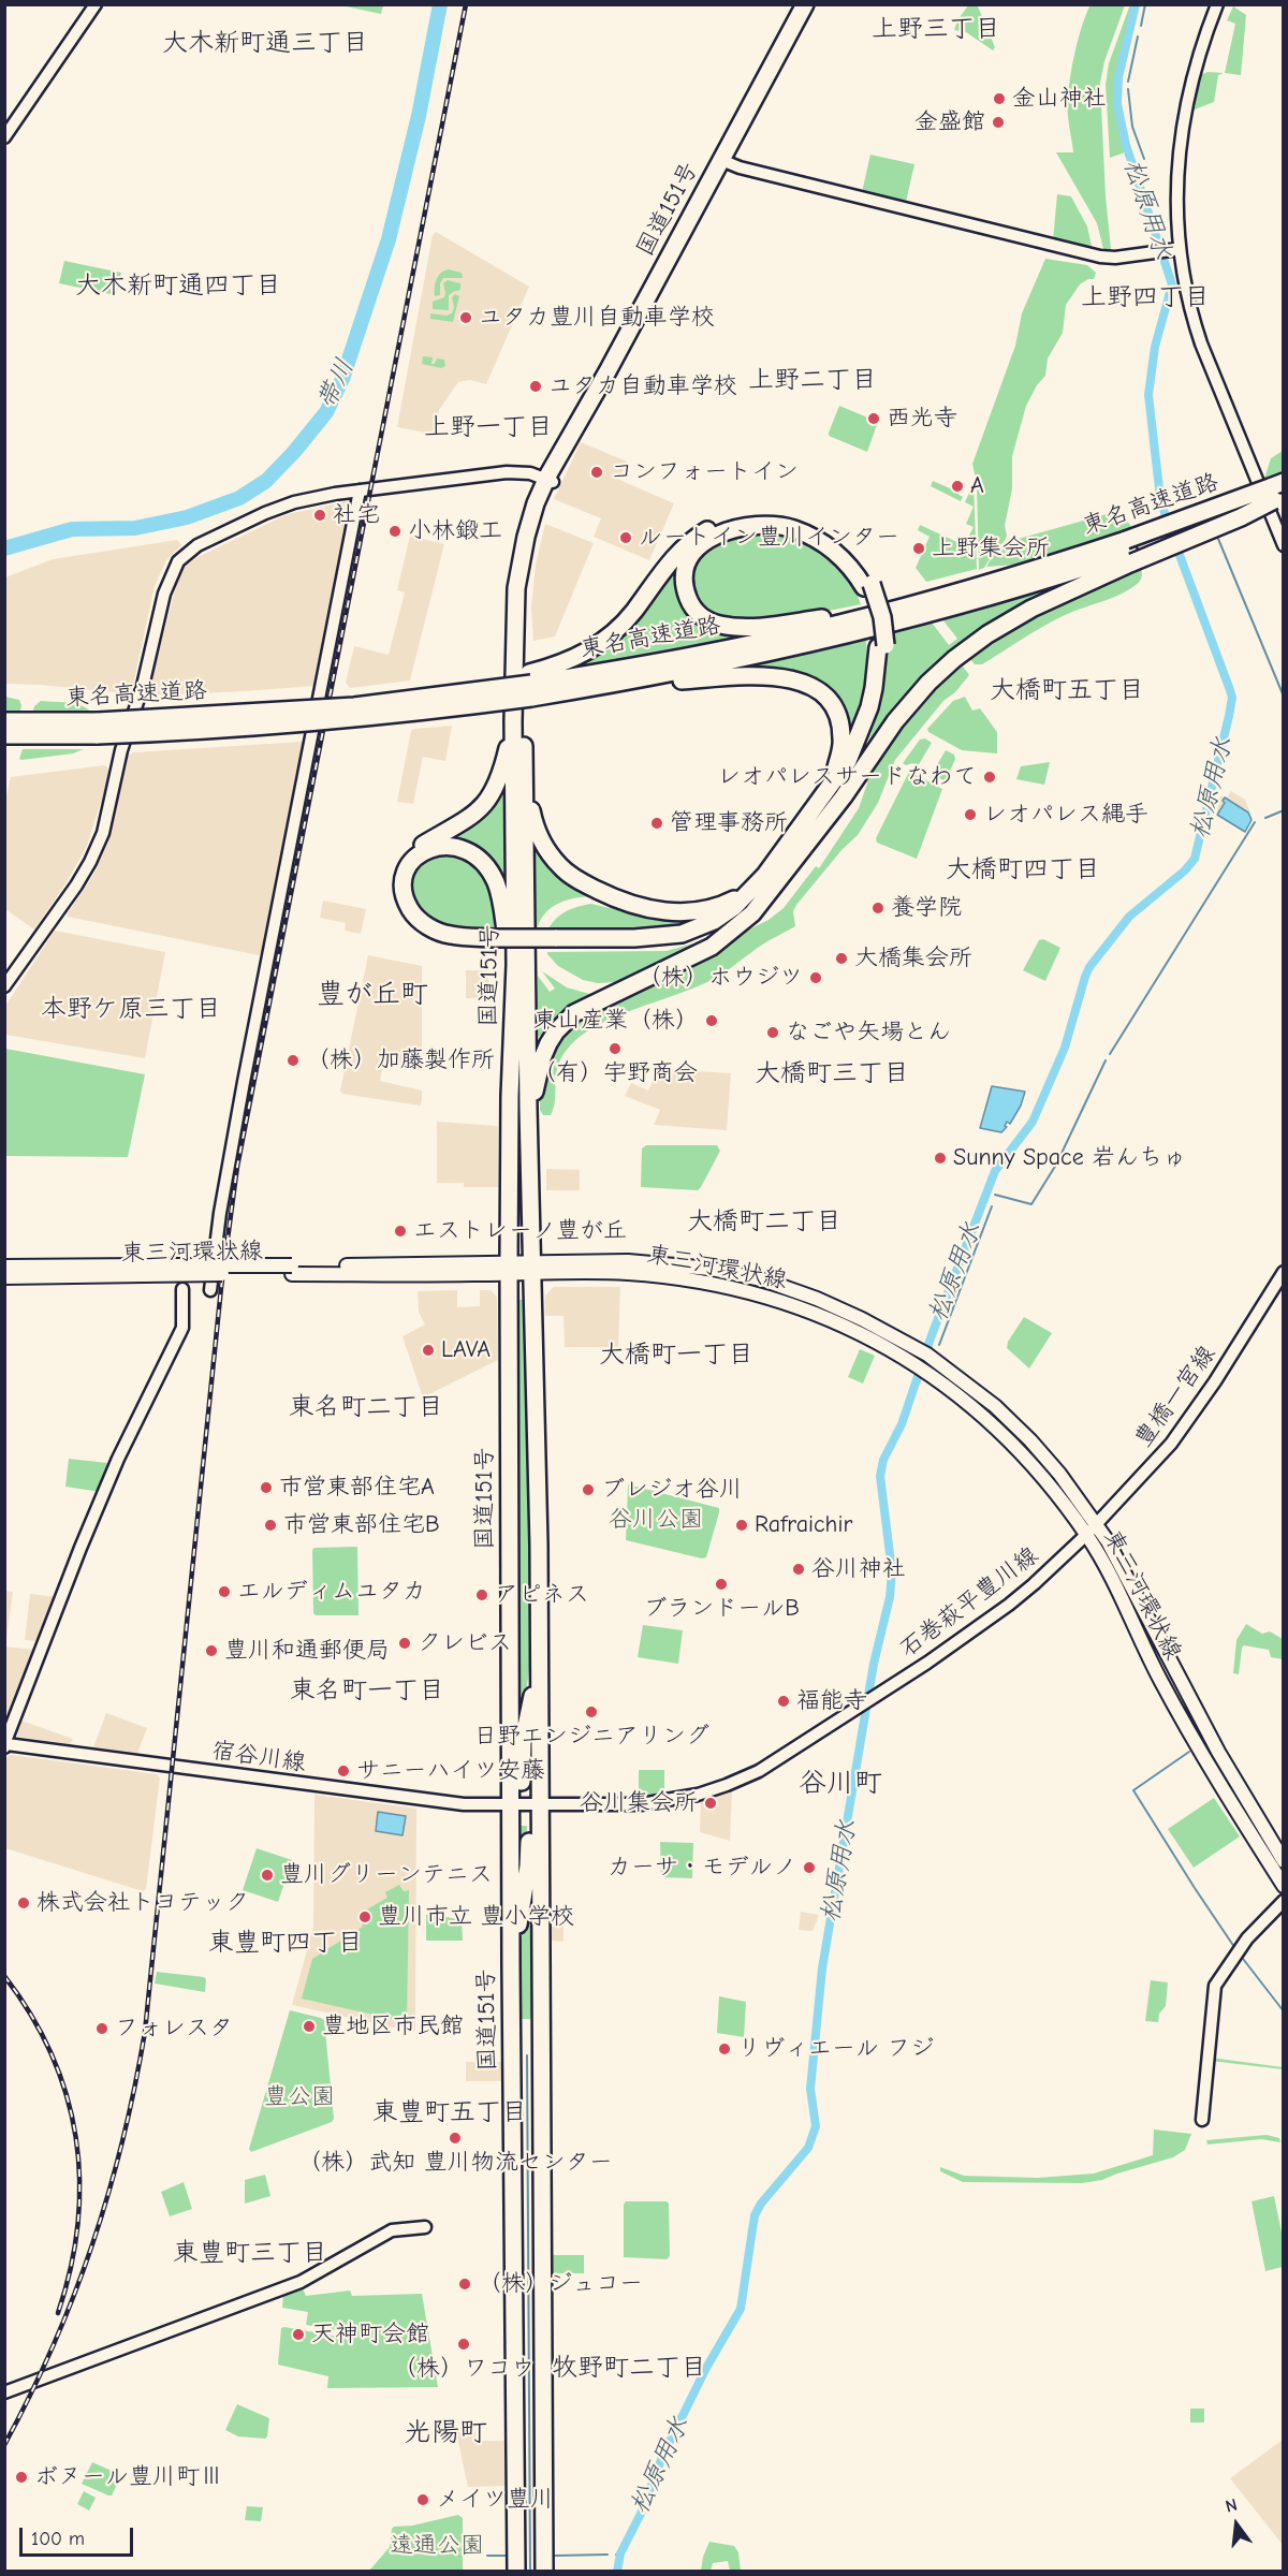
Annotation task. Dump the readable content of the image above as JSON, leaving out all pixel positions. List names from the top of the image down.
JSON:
{
  "streets": {
    "highway": ["国道151号", "東名高速道路"],
    "main road": ["東三河環状線"],
    "street": ["豊橋一宮線", "石巻萩平豊川線", "宿谷川線"]
  },
  "crossings": [
    ["国道151号", "東三河環状線"],
    ["国道151号", "石巻萩平豊川線"],
    ["国道151号", "宿谷川線"],
    ["東三河環状線", "豊橋一宮線"],
    ["東三河環状線", "石巻萩平豊川線"],
    ["豊橋一宮線", "石巻萩平豊川線"],
    ["石巻萩平豊川線", "宿谷川線"]
  ],
  "districts": [
    "上野三丁目",
    "大木新町通三丁目",
    "大木新町通四丁目",
    "上野四丁目",
    "上野二丁目",
    "上野一丁目",
    "大橋町五丁目",
    "大橋町四丁目",
    "豊が丘町",
    "本野ケ原三丁目",
    "大橋町三丁目",
    "大橋町二丁目",
    "大橋町一丁目",
    "東名町二丁目",
    "東名町一丁目",
    "谷川町",
    "東豊町四丁目",
    "東豊町五丁目",
    "東豊町三丁目",
    "牧野町二丁目",
    "光陽町"
  ],
  "water": ["松原用水", "帯川"],
  "parks": ["谷川公園", "豊公園", "遠通公園"],
  "places": [
    "金山神社",
    "金盛館",
    "ユタカ豊川自動車学校",
    "ユタカ自動車学校",
    "西光寺",
    "コンフォートイン",
    "A",
    "社宅",
    "小林鍛工",
    "ルートイン豊川インター",
    "上野集会所",
    "レオパレスサードなわて",
    "レオパレス縄手",
    "管理事務所",
    "養学院",
    "大橋集会所",
    "（株）ホウジツ",
    "東山産業（株）",
    "なごや矢場とん",
    "（有）宇野商会",
    "（株）加藤製作所",
    "Sunny Space 岩んちゅ",
    "エストレーノ豊が丘",
    "LAVA",
    "市営東部住宅A",
    "ブレジオ谷川",
    "市営東部住宅B",
    "Rafraichir",
    "谷川神社",
    "ブランドールB",
    "エルディムユタカ",
    "アピネス",
    "クレビス",
    "豊川和通郵便局",
    "福能寺",
    "日野エンジニアリング",
    "サニーハイツ安藤",
    "谷川集会所",
    "カーサ・モデルノ",
    "豊川グリーンテニス",
    "株式会社トヨテック",
    "豊川市立 豊小学校",
    "豊地区市民館",
    "フォレスタ",
    "リヴィエール フジ",
    "（株）武知 豊川物流センター",
    "（株）ジュコー",
    "天神町会館",
    "（株）ワコウ",
    "ボヌール豊川町Ⅲ",
    "メイツ豊川"
  ],
  "scale_bar": "100 m",
  "north": "top"
}
